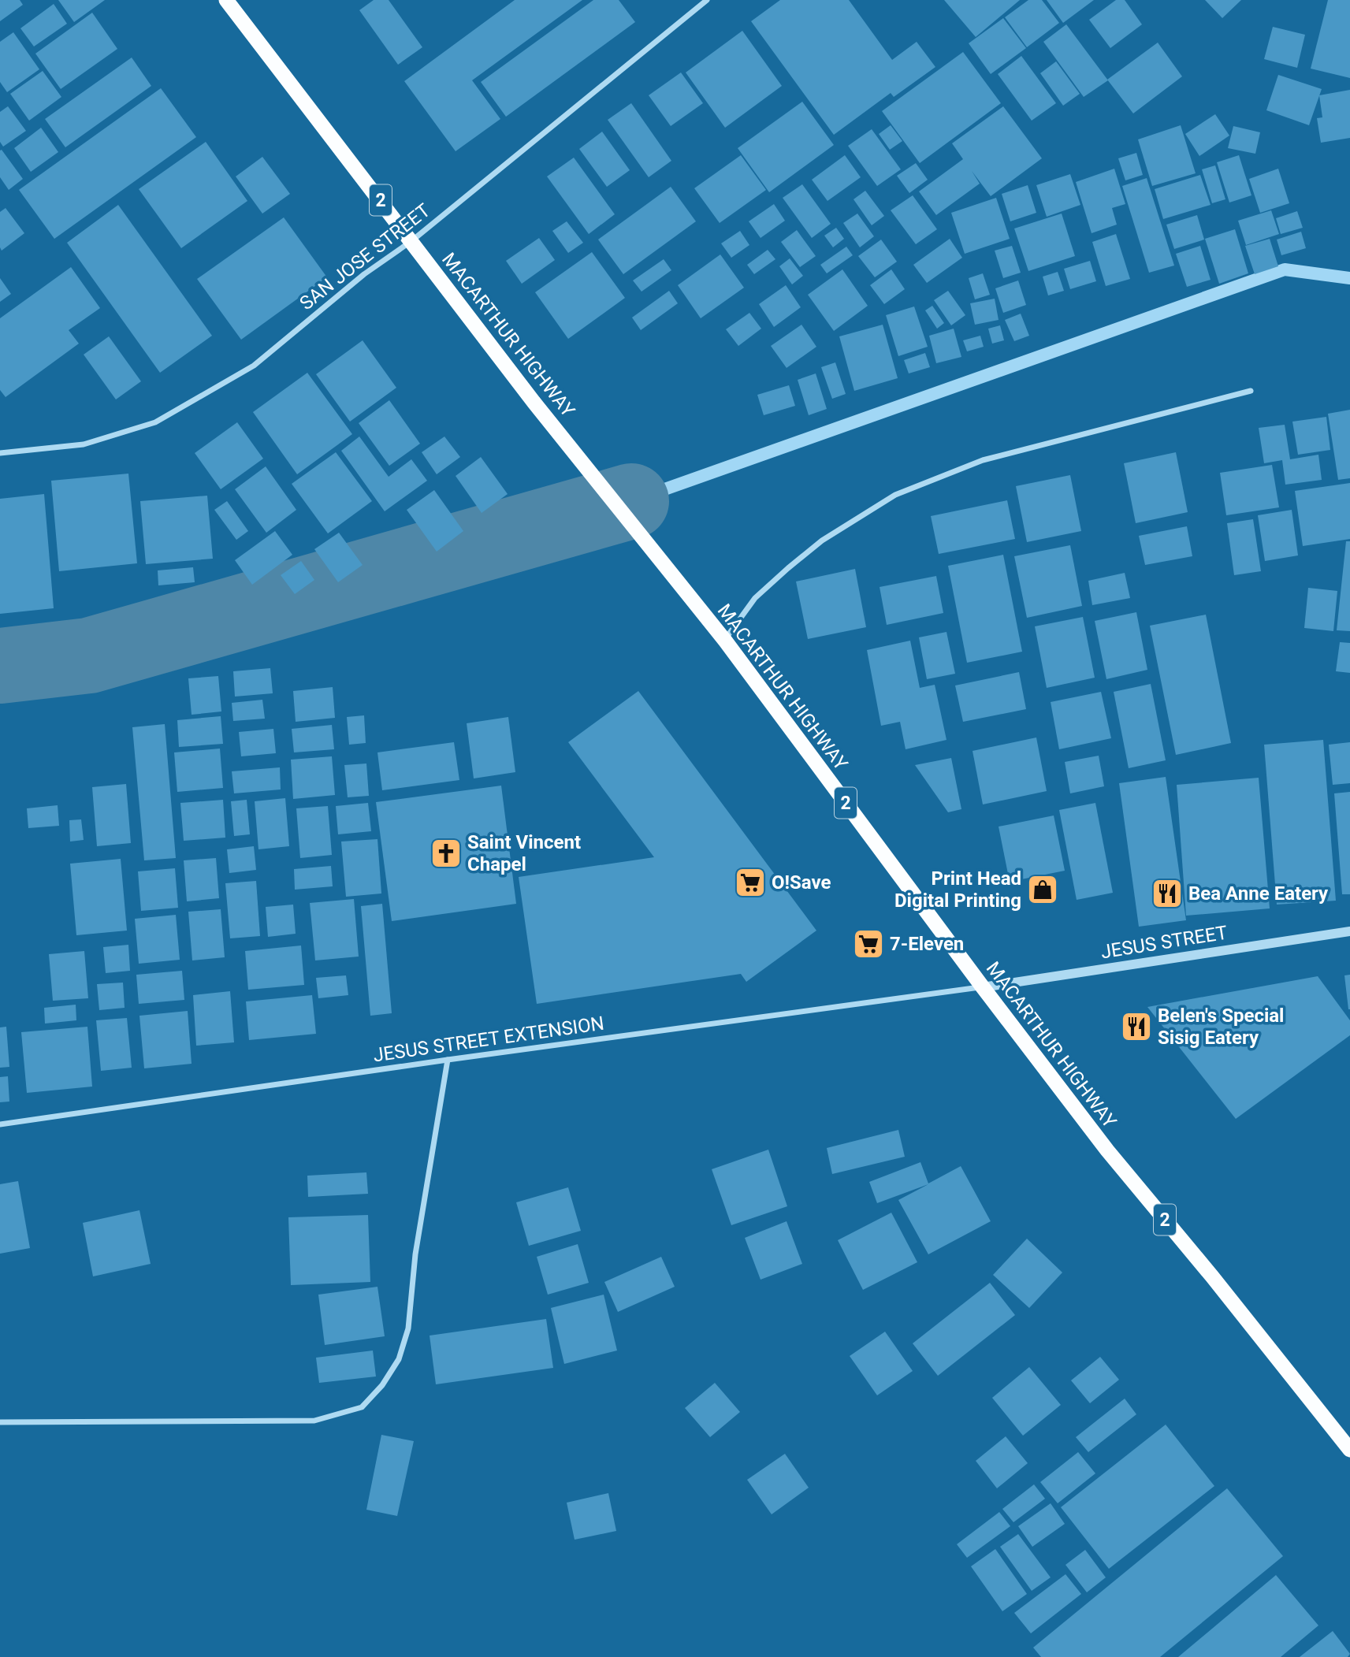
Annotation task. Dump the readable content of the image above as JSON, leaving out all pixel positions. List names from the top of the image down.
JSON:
{
  "streets": {
    "highway": ["2", "MACARTHUR HIGHWAY"],
    "street": ["SAN JOSE STREET", "JESUS STREET", "JESUS STREET EXTENSION"]
  },
  "crossings": [
    ["SAN JOSE STREET", "MACARTHUR HIGHWAY"],
    ["MACARTHUR HIGHWAY", "JESUS STREET"],
    ["MACARTHUR HIGHWAY", "JESUS STREET EXTENSION"],
    ["JESUS STREET", "JESUS STREET EXTENSION"]
  ],
  "places": {
    "church": ["Saint Vincent Chapel"],
    "supermarket": ["O!Save", "7-Eleven"],
    "shop": ["Print Head Digital Printing"],
    "restaurant": ["Bea Anne Eatery", "Belen's Special Sisig Eatery"]
  }
}
